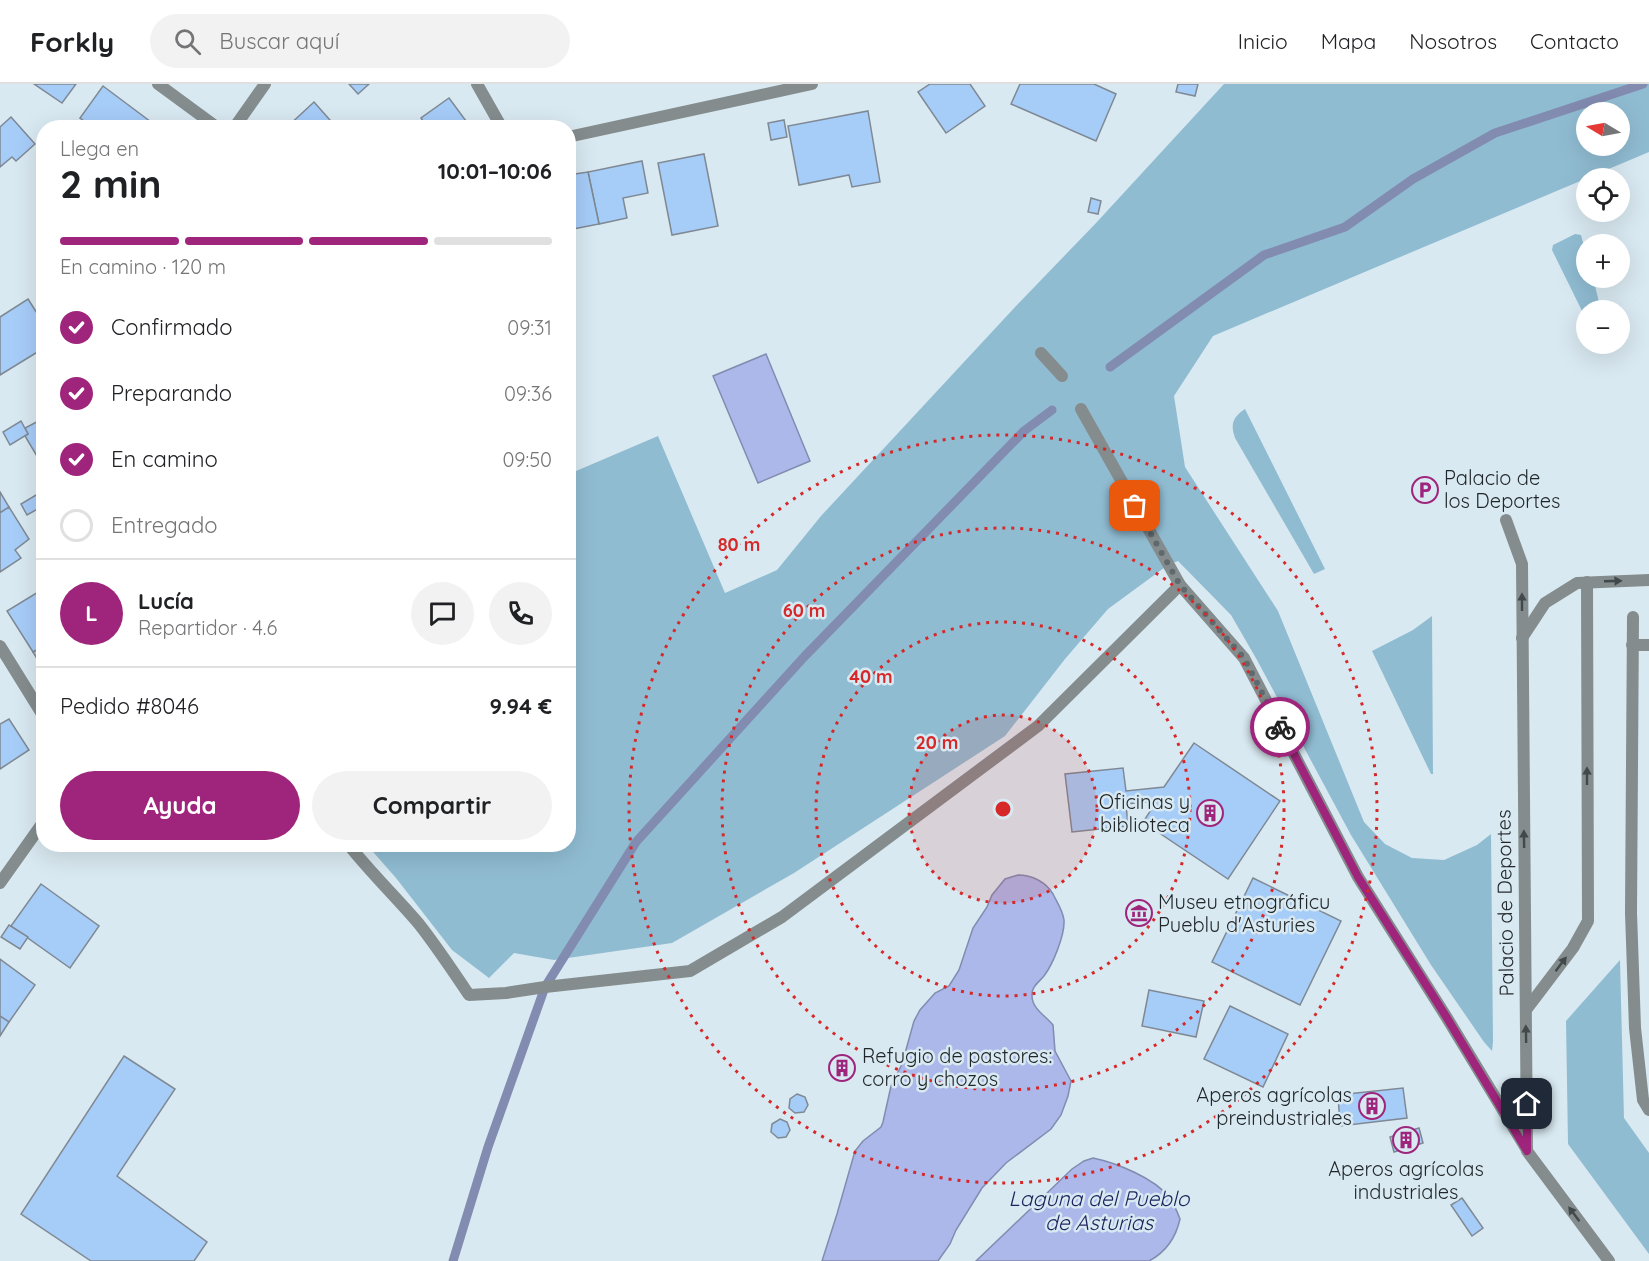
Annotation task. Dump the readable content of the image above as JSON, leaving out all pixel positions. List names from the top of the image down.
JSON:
{
  "streets": {
    "street": ["Palacio de Deportes"]
  },
  "water": ["Laguna del Pueblo de Asturias"],
  "places": {
    "parking": ["Palacio de los Deportes"],
    "building": [
      "Oficinas y biblioteca",
      "Refugio de pastores: corro y chozos",
      "Aperos agrícolas preindustriales",
      "Aperos agrícolas industriales"
    ],
    "museum": ["Museu etnográficu Pueblu d'Asturies"]
  },
  "north": "left",
  "page": {
    "header": "Forkly",
    "search": "Buscar aquí",
    "nav": [
      "Inicio",
      "Mapa",
      "Nosotros",
      "Contacto"
    ],
    "map_buttons": ["+", "−"],
    "heading": ["2 min", "Llega en", "10:01–10:06"],
    "panel": [
      "Lucía",
      "Repartidor · 4.6",
      "Pedido #8046",
      "9.94 €"
    ],
    "bar": "En camino · 120 m",
    "list": [
      ["Confirmado", "09:31"],
      ["Preparando", "09:36"],
      ["En camino", "09:50"],
      "Entregado"
    ],
    "round": "L",
    "buttons": ["Ayuda", "Compartir"]
  },
  "rings": [
    "80 m",
    "60 m",
    "40 m",
    "20 m"
  ]
}
